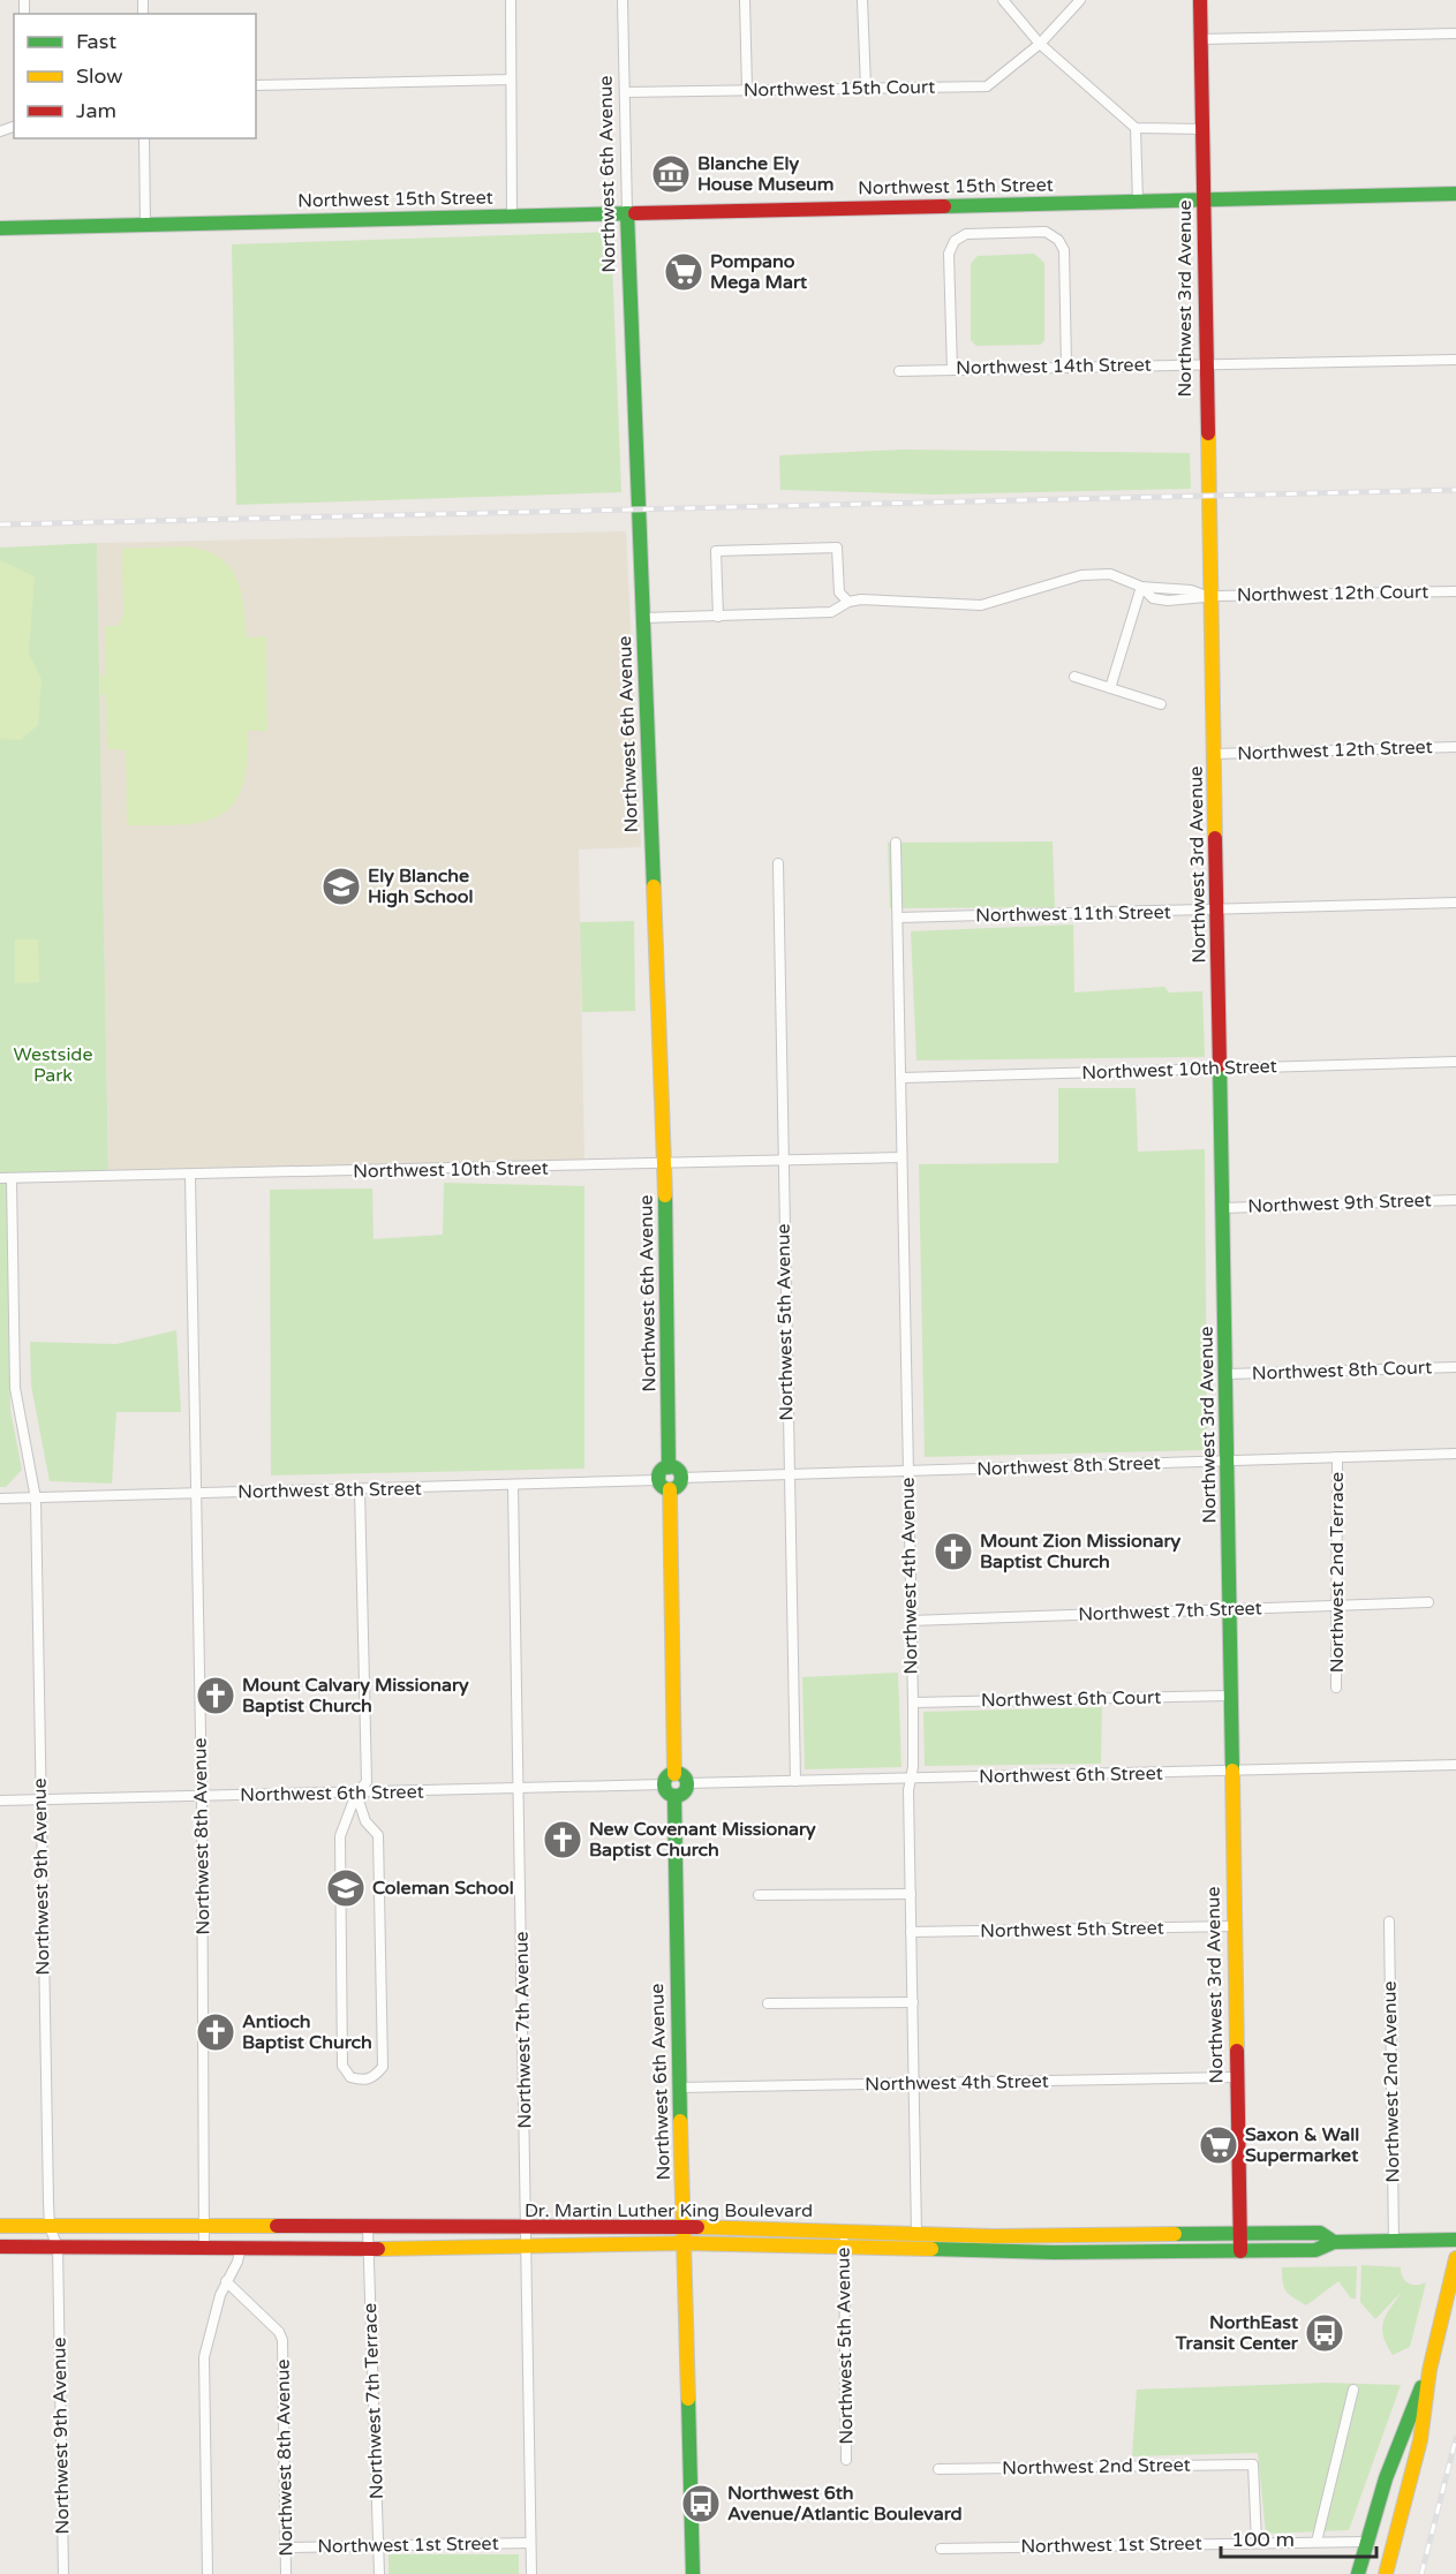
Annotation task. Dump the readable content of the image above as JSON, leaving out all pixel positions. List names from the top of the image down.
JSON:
{
  "streets": {
    "street": [
      "Northwest 15th Court",
      "Northwest 6th Avenue",
      "Northwest 15th Street",
      "Northwest 3rd Avenue",
      "Northwest 14th Street",
      "Northwest 12th Court",
      "Northwest 12th Street",
      "Northwest 11th Street",
      "Northwest 10th Street",
      "Northwest 9th Street",
      "Northwest 5th Avenue",
      "Northwest 8th Court",
      "Northwest 8th Street",
      "Northwest 2nd Terrace",
      "Northwest 4th Avenue",
      "Northwest 7th Street",
      "Northwest 6th Court",
      "Northwest 6th Street",
      "Northwest 8th Avenue",
      "Northwest 9th Avenue",
      "Northwest 5th Street",
      "Northwest 7th Avenue",
      "Northwest 2nd Avenue",
      "Northwest 4th Street",
      "Dr. Martin Luther King Boulevard",
      "Northwest 7th Terrace",
      "Northwest 2nd Street",
      "Northwest 1st Street"
    ]
  },
  "crossings": [
    ["Northwest 15th Court", "Northwest 6th Avenue"],
    ["Northwest 6th Avenue", "Northwest 15th Street"],
    ["Northwest 6th Avenue", "Northwest 10th Street"],
    ["Northwest 6th Avenue", "Northwest 8th Street"],
    ["Northwest 6th Avenue", "Northwest 6th Street"],
    ["Northwest 6th Avenue", "Northwest 4th Street"],
    ["Northwest 6th Avenue", "Dr. Martin Luther King Boulevard"],
    ["Northwest 15th Street", "Northwest 3rd Avenue"],
    ["Northwest 3rd Avenue", "Northwest 14th Street"],
    ["Northwest 3rd Avenue", "Northwest 12th Court"],
    ["Northwest 3rd Avenue", "Northwest 12th Street"],
    ["Northwest 3rd Avenue", "Northwest 11th Street"],
    ["Northwest 3rd Avenue", "Northwest 10th Street"],
    ["Northwest 3rd Avenue", "Northwest 9th Street"],
    ["Northwest 3rd Avenue", "Northwest 8th Court"],
    ["Northwest 3rd Avenue", "Northwest 8th Street"],
    ["Northwest 3rd Avenue", "Northwest 7th Street"],
    ["Northwest 3rd Avenue", "Northwest 6th Court"],
    ["Northwest 3rd Avenue", "Northwest 6th Street"],
    ["Northwest 3rd Avenue", "Northwest 5th Street"],
    ["Northwest 3rd Avenue", "Northwest 4th Street"],
    ["Northwest 3rd Avenue", "Dr. Martin Luther King Boulevard"],
    ["Northwest 11th Street", "Northwest 4th Avenue"],
    ["Northwest 10th Street", "Northwest 5th Avenue"],
    ["Northwest 10th Street", "Northwest 4th Avenue"],
    ["Northwest 10th Street", "Northwest 8th Avenue"],
    ["Northwest 10th Street", "Northwest 9th Avenue"],
    ["Northwest 5th Avenue", "Northwest 8th Street"],
    ["Northwest 5th Avenue", "Northwest 6th Street"],
    ["Northwest 5th Avenue", "Dr. Martin Luther King Boulevard"],
    ["Northwest 8th Street", "Northwest 2nd Terrace"],
    ["Northwest 8th Street", "Northwest 4th Avenue"],
    ["Northwest 8th Street", "Northwest 8th Avenue"],
    ["Northwest 8th Street", "Northwest 9th Avenue"],
    ["Northwest 8th Street", "Northwest 7th Avenue"],
    ["Northwest 2nd Terrace", "Northwest 7th Street"],
    ["Northwest 4th Avenue", "Northwest 7th Street"],
    ["Northwest 4th Avenue", "Northwest 6th Court"],
    ["Northwest 4th Avenue", "Northwest 6th Street"],
    ["Northwest 4th Avenue", "Northwest 5th Street"],
    ["Northwest 4th Avenue", "Northwest 4th Street"],
    ["Northwest 4th Avenue", "Dr. Martin Luther King Boulevard"],
    ["Northwest 6th Street", "Northwest 8th Avenue"],
    ["Northwest 6th Street", "Northwest 9th Avenue"],
    ["Northwest 6th Street", "Northwest 7th Avenue"],
    ["Northwest 8th Avenue", "Dr. Martin Luther King Boulevard"],
    ["Northwest 8th Avenue", "Northwest 1st Street"],
    ["Northwest 9th Avenue", "Dr. Martin Luther King Boulevard"],
    ["Northwest 7th Avenue", "Dr. Martin Luther King Boulevard"],
    ["Northwest 7th Avenue", "Northwest 1st Street"],
    ["Northwest 2nd Avenue", "Dr. Martin Luther King Boulevard"],
    ["Dr. Martin Luther King Boulevard", "Northwest 7th Terrace"],
    ["Northwest 7th Terrace", "Northwest 1st Street"],
    ["Northwest 2nd Street", "Northwest 1st Street"]
  ],
  "parks": ["Westside Park"],
  "places": {
    "museum": ["Blanche Ely House Museum"],
    "supermarket": ["Pompano Mega Mart", "Saxon & Wall Supermarket"],
    "school or university": ["Ely Blanche High School", "Coleman School"],
    "church": [
      "Mount Zion Missionary Baptist Church",
      "Mount Calvary Missionary Baptist Church",
      "New Covenant Missionary Baptist Church",
      "Antioch Baptist Church"
    ],
    "bus stop": ["NorthEast Transit Center", "Northwest 6th Avenue/Atlantic Boulevard"]
  },
  "legend": ["Fast", "Slow", "Jam"],
  "scale_bar": "100 m"
}
